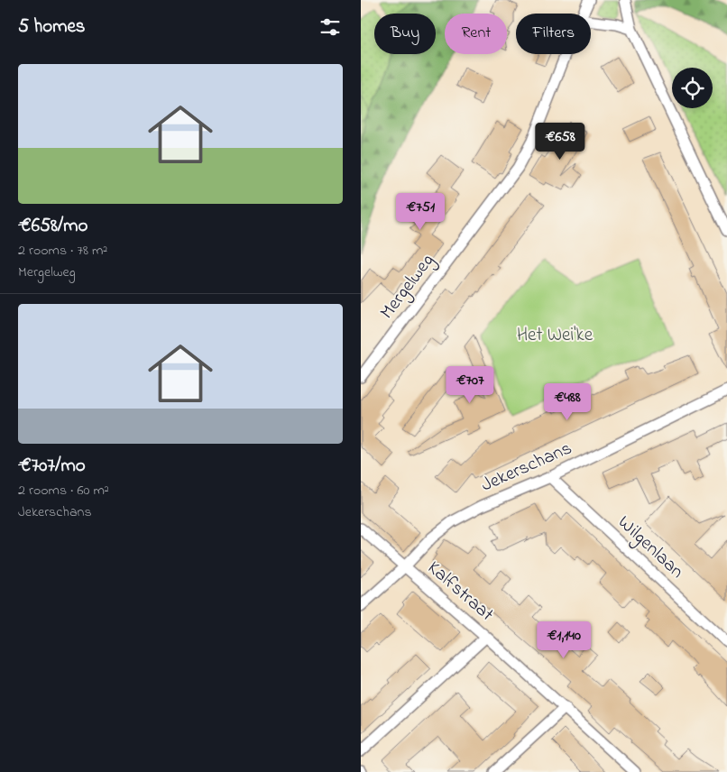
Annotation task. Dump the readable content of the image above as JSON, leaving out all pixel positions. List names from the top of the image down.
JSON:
{
  "streets": {
    "street": [
      "Mergelweg",
      "Jekerschans",
      "Wilgenlaan",
      "Kalfstraat"
    ]
  },
  "crossings": [
    ["Jekerschans", "Wilgenlaan"],
    ["Jekerschans", "Kalfstraat"]
  ],
  "parks": ["Het Wei'ke"],
  "page": {
    "heading": "5 homes",
    "chip": ["Buy", "Rent", "Filters"],
    "list": [
      {
        "name": "€658/mo",
        "note": "2 rooms · 78 m² · Mergelweg"
      },
      {
        "name": "€707/mo",
        "note": "2 rooms · 60 m² · Jekerschans"
      }
    ],
    "price": [
      "€658",
      "€751",
      "€707",
      "€488",
      "€1,140"
    ]
  }
}
